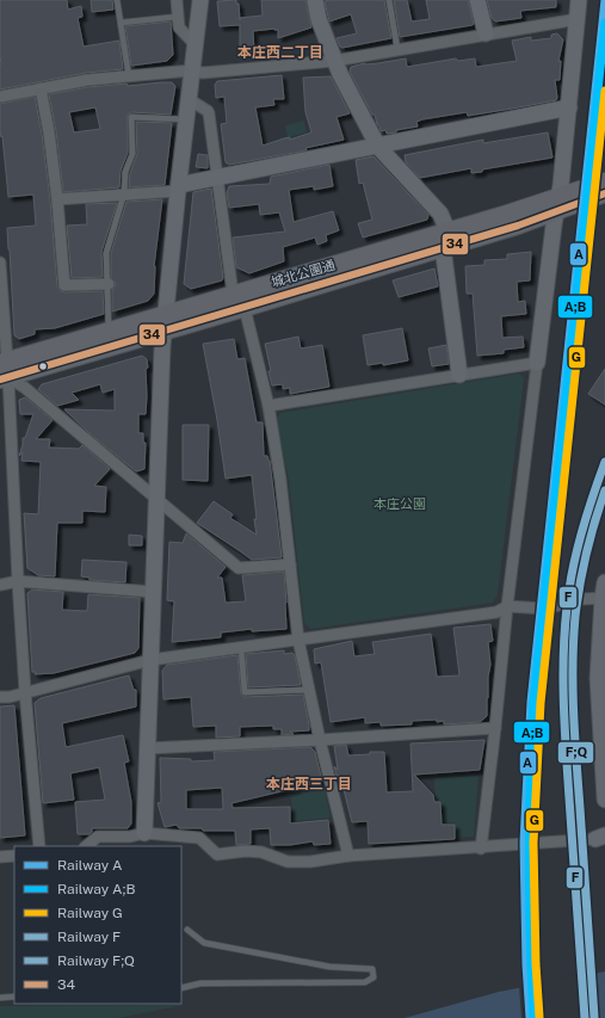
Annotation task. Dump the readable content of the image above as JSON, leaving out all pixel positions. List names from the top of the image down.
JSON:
{
  "streets": {
    "main road": ["城北公園通"]
  },
  "districts": ["本庄西二丁目", "本庄西三丁目"],
  "parks": ["本庄公園"],
  "lines": [
    "rail line A",
    "rail line A;B",
    "rail line G",
    "transit line 34",
    "rail line F",
    "rail line F;Q"
  ],
  "legend": [
    "Railway A",
    "Railway A;B",
    "Railway G",
    "Railway F",
    "Railway F;Q",
    "34"
  ]
}
